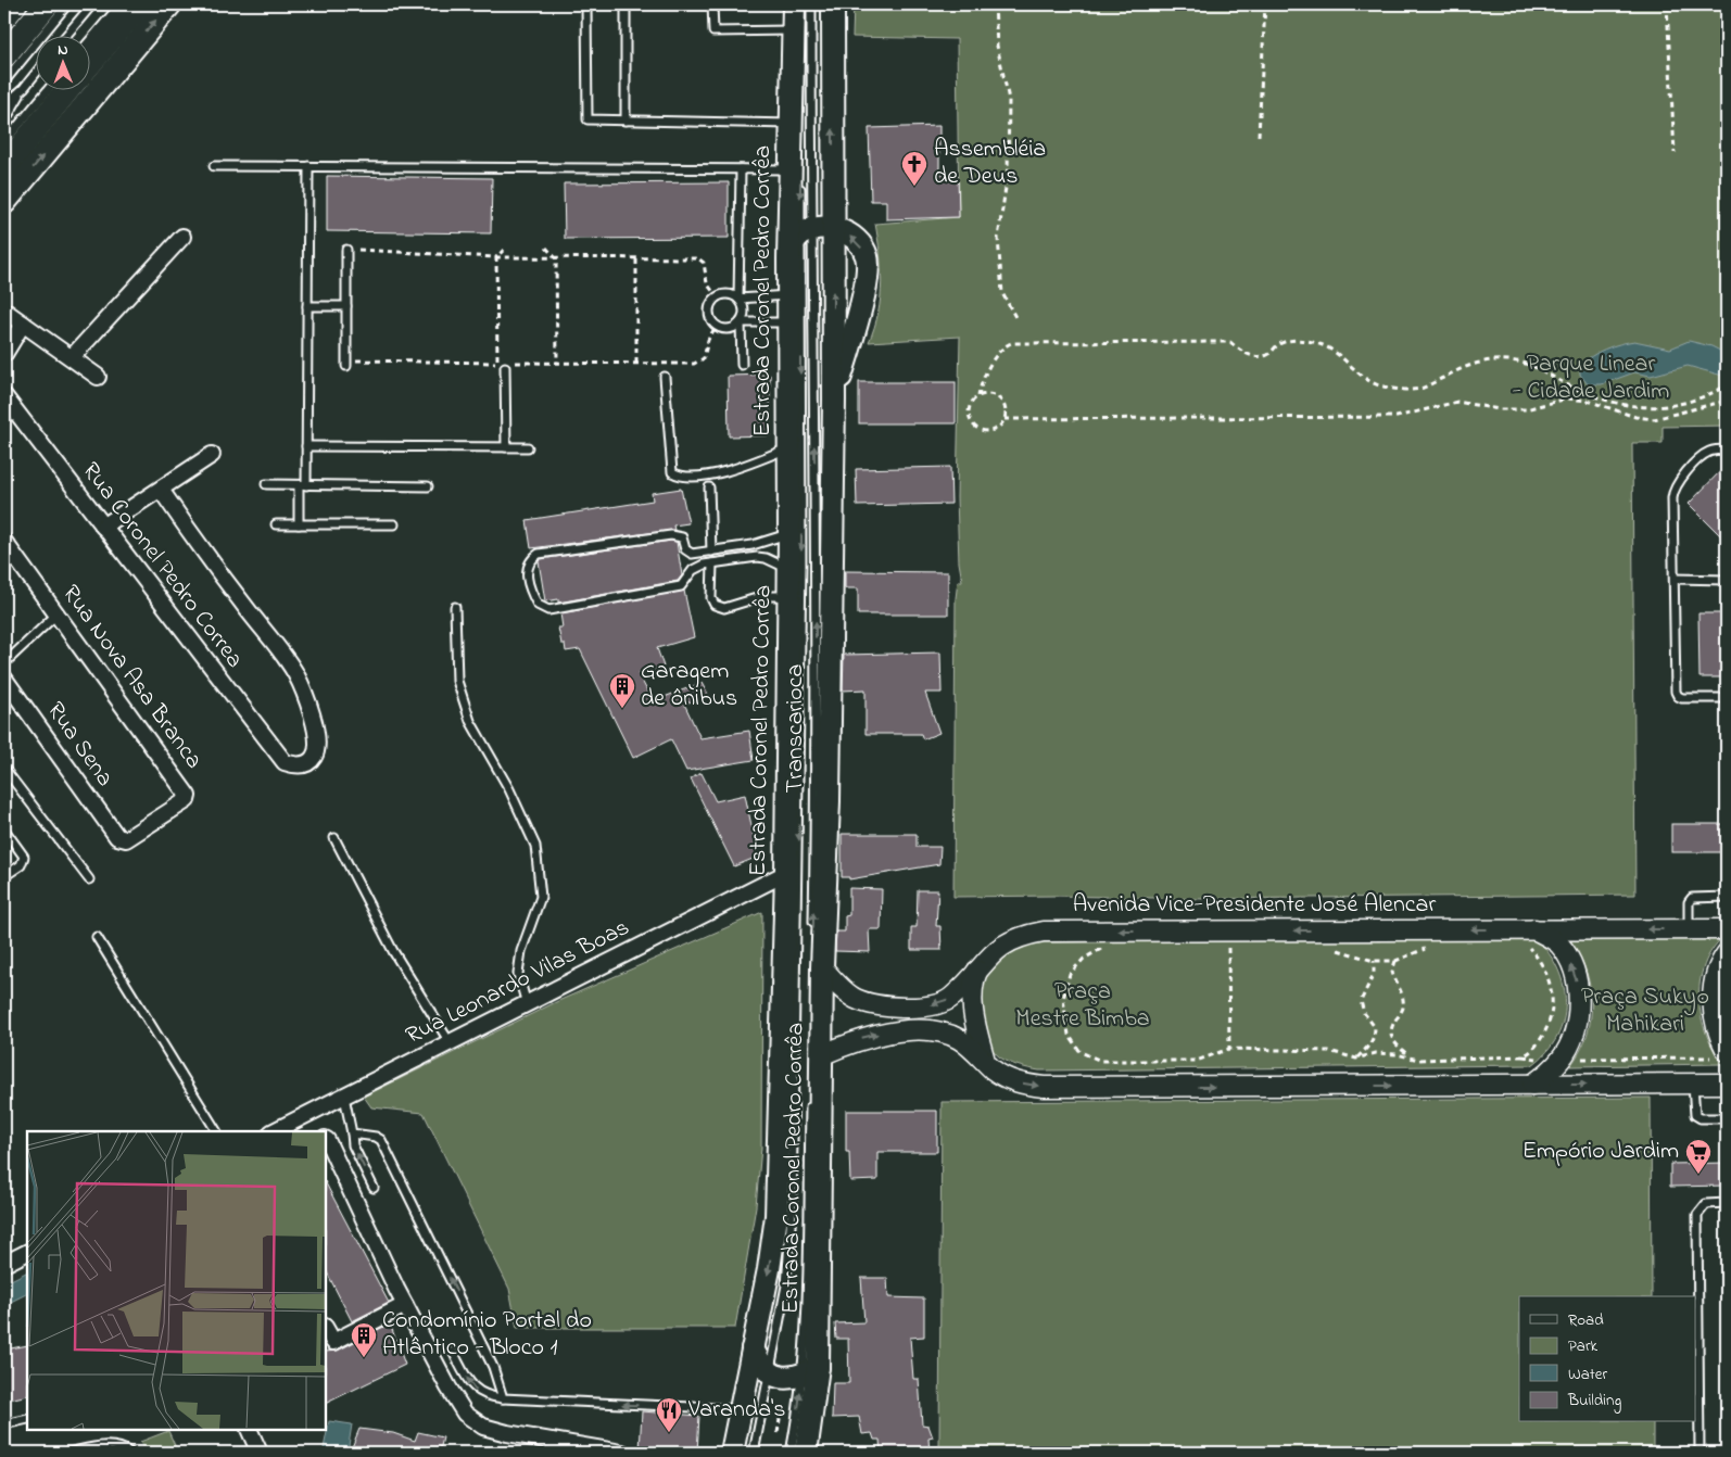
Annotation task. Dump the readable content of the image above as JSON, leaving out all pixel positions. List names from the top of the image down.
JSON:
{
  "streets": {
    "main road": ["Estrada Coronel Pedro Corrêa"],
    "street": [
      "Rua Coronel Pedro Correa",
      "Rua Nova Asa Branca",
      "Rua Sena",
      "Avenida Vice-Presidente José Alencar",
      "Rua Leonardo Vilas Boas"
    ],
    "lane": ["Transcarioca"]
  },
  "crossings": [
    ["Estrada Coronel Pedro Corrêa", "Transcarioca"],
    ["Estrada Coronel Pedro Corrêa", "Avenida Vice-Presidente José Alencar"],
    ["Estrada Coronel Pedro Corrêa", "Rua Leonardo Vilas Boas"],
    ["Rua Nova Asa Branca", "Rua Sena"]
  ],
  "parks": ["Parque Linear - Cidade Jardim", "Praça Mestre Bimba", "Praça Sukyo Mahikari"],
  "places": {
    "church": ["Assembléia de Deus"],
    "building": ["Garagem de ônibus", "Condomínio Portal do Atlântico - Bloco 1"],
    "supermarket": ["Empório Jardim"],
    "restaurant": ["Varanda's"]
  },
  "legend": [
    "Road",
    "Park",
    "Water",
    "Building"
  ],
  "north": "top"
}
